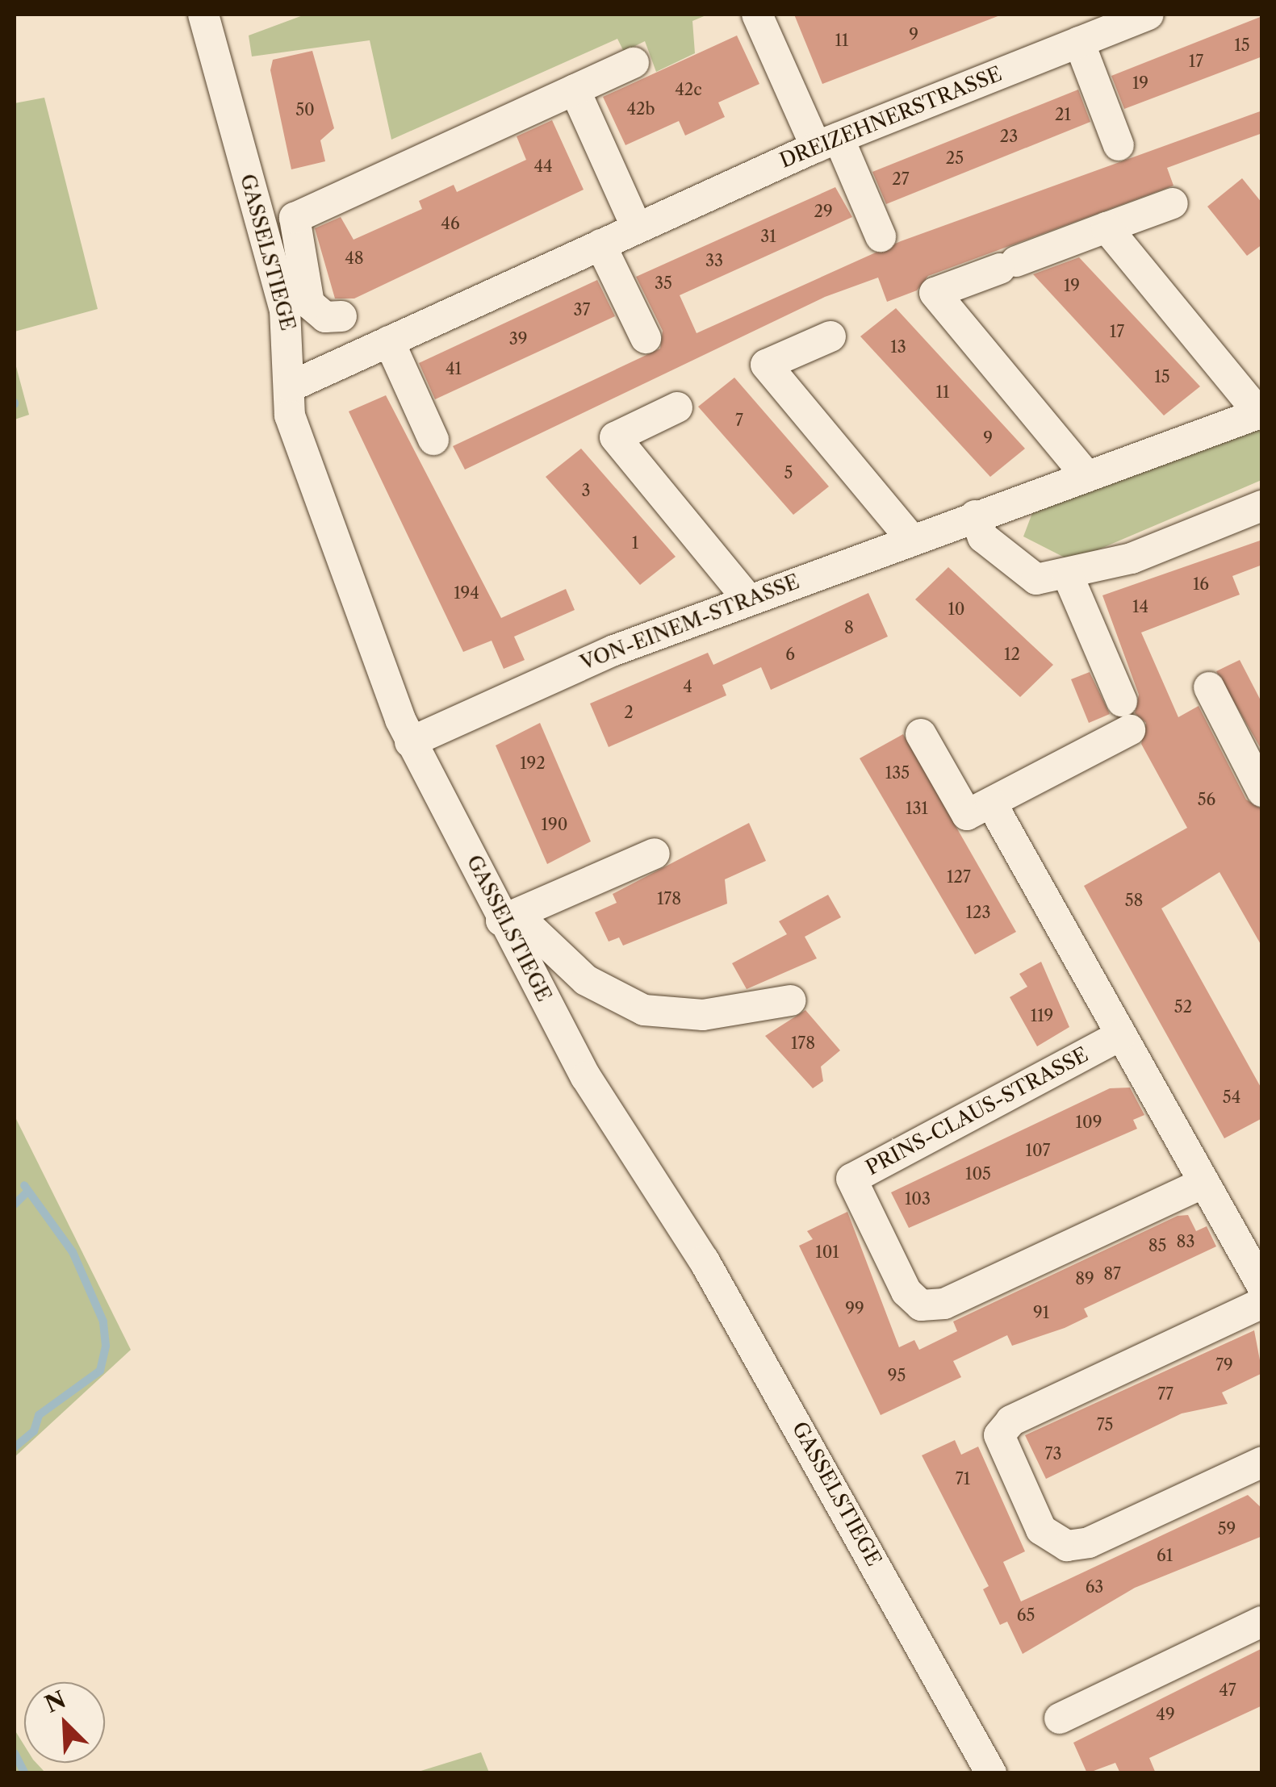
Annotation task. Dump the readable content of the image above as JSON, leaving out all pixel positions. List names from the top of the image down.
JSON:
{
  "streets": {
    "street": [
      "DREIZEHNERSTRASSE",
      "GASSELSTIEGE",
      "VON-EINEM-STRASSE",
      "PRINS-CLAUS-STRASSE"
    ]
  },
  "crossings": [
    ["DREIZEHNERSTRASSE", "GASSELSTIEGE"],
    ["GASSELSTIEGE", "VON-EINEM-STRASSE"]
  ],
  "house_numbers": [
    "9",
    "11",
    "15",
    "17",
    "19",
    "42c",
    "42b",
    "50",
    "21",
    "23",
    "25",
    "44",
    "27",
    "29",
    "46",
    "31",
    "48",
    "33",
    "35",
    "19",
    "37",
    "17",
    "39",
    "13",
    "41",
    "15",
    "11",
    "7",
    "9",
    "5",
    "3",
    "1",
    "16",
    "194",
    "14",
    "10",
    "8",
    "6",
    "12",
    "4",
    "2",
    "192",
    "135",
    "56",
    "131",
    "190",
    "127",
    "178",
    "58",
    "123",
    "52",
    "119",
    "178",
    "54",
    "109",
    "107",
    "105",
    "103",
    "83",
    "85",
    "101",
    "87",
    "89",
    "99",
    "91",
    "79",
    "95",
    "77",
    "75",
    "73",
    "71",
    "59",
    "61",
    "63",
    "65",
    "47",
    "49"
  ],
  "north": "top left"
}
